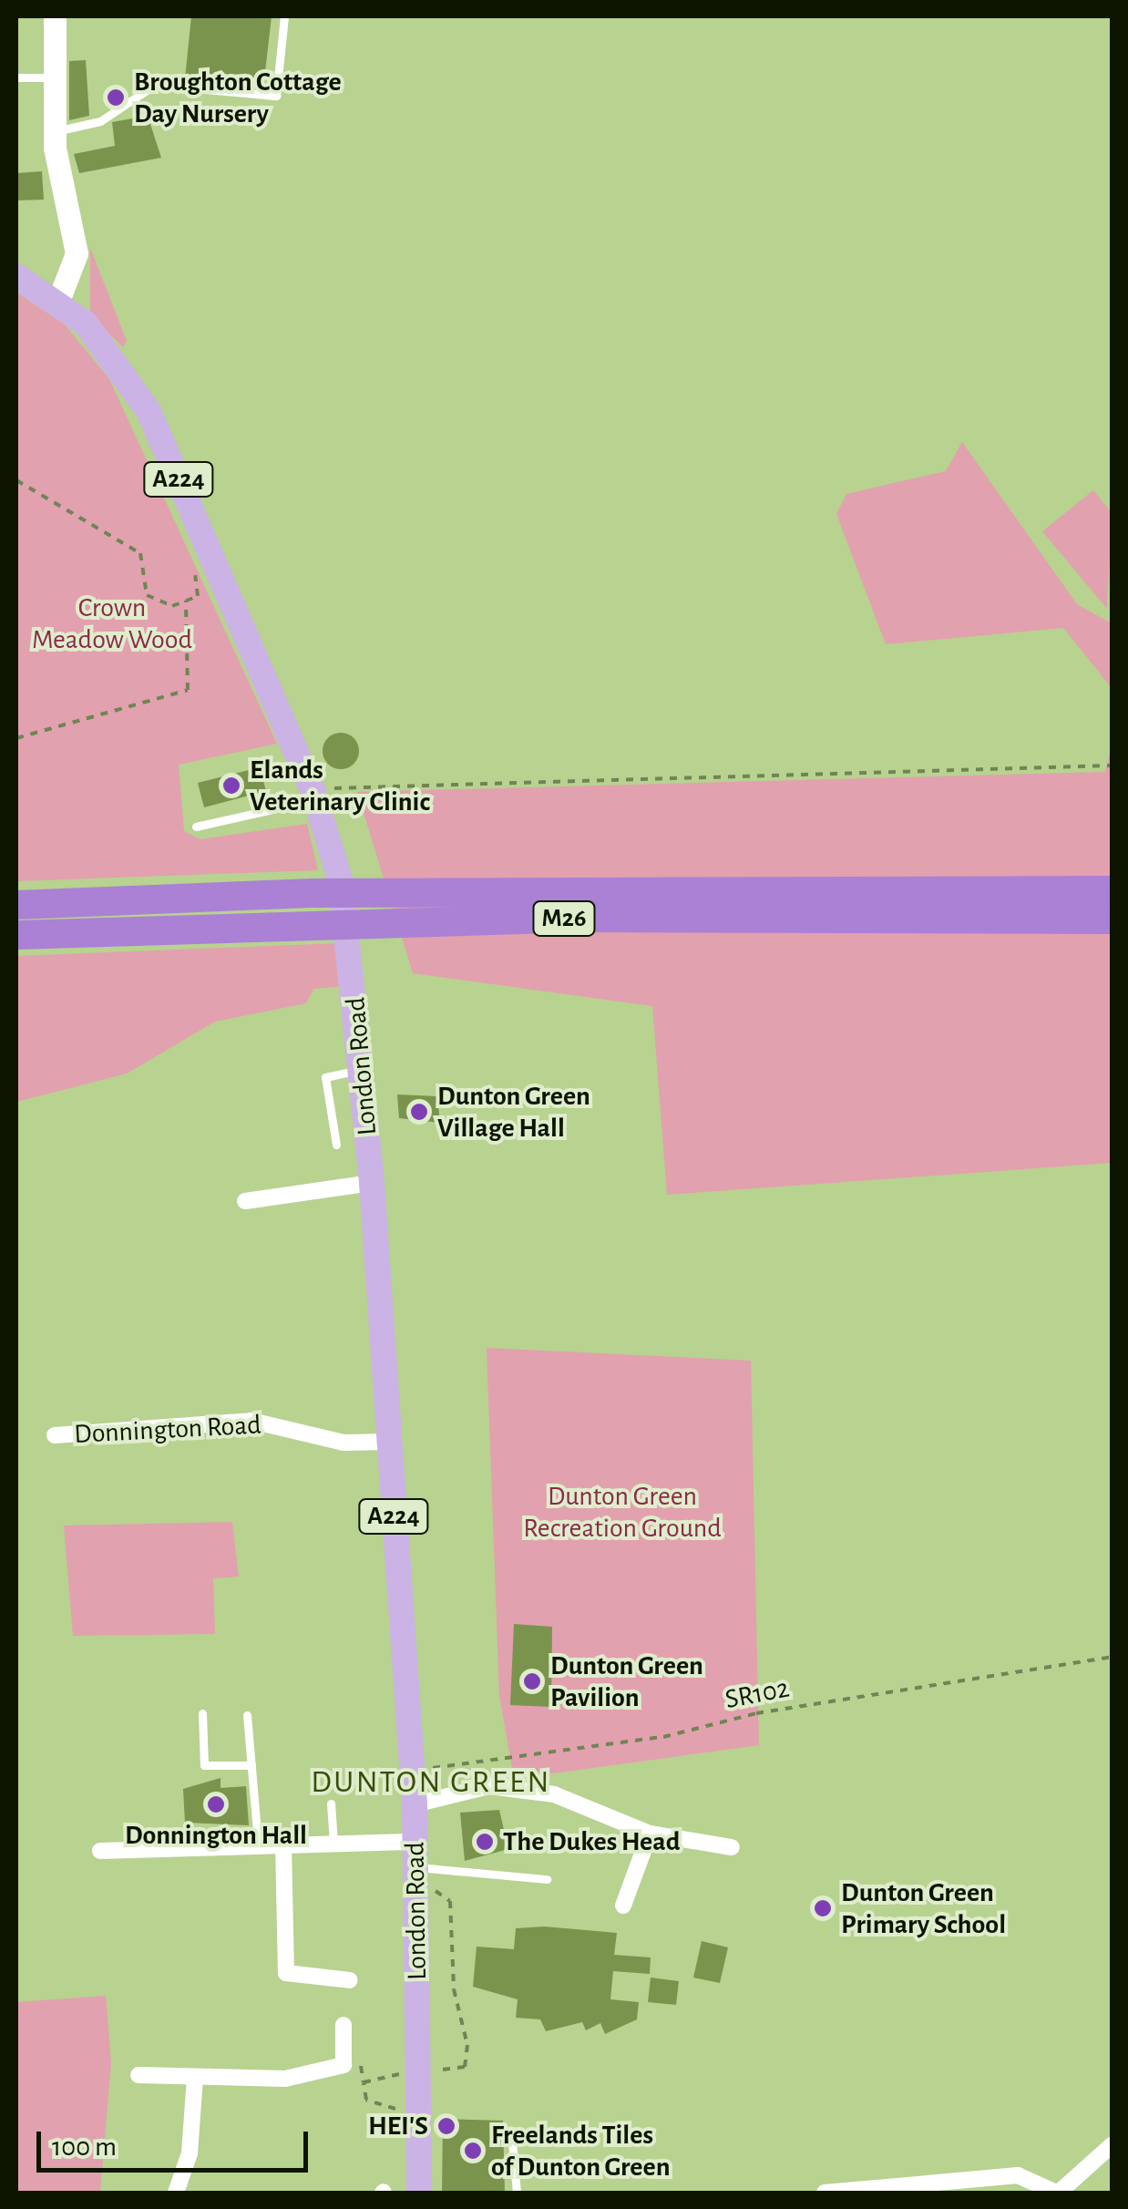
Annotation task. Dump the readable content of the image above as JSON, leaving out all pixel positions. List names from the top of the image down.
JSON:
{
  "streets": {
    "highway": ["M26"],
    "main road": ["A224", "London Road"],
    "street": ["Donnington Road"],
    "path": ["SR102"]
  },
  "crossings": [
    ["A224", "London Road"],
    ["London Road", "Donnington Road"],
    ["London Road", "SR102"]
  ],
  "districts": ["DUNTON GREEN"],
  "parks": ["Crown Meadow Wood", "Dunton Green Recreation Ground"],
  "places": [
    "Broughton Cottage Day Nursery",
    "Elands Veterinary Clinic",
    "Dunton Green Village Hall",
    "Dunton Green Pavilion",
    "Donnington Hall",
    "The Dukes Head",
    "Dunton Green Primary School",
    "HEI'S",
    "Freelands Tiles of Dunton Green"
  ],
  "scale_bar": "100 m"
}
